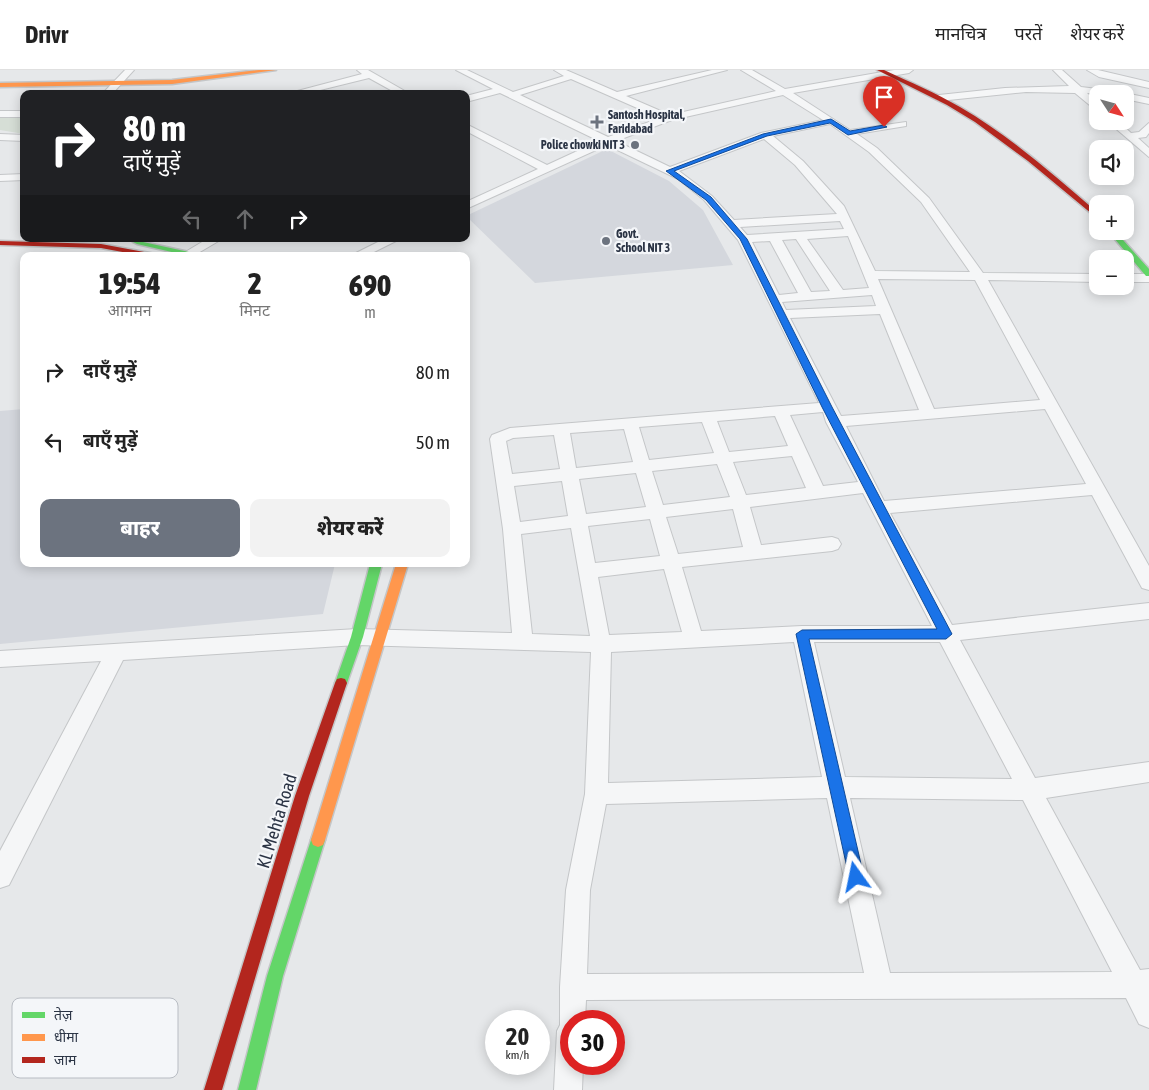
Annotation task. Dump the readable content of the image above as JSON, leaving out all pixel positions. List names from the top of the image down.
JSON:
{
  "streets": {
    "street": ["KL Mehta Road"]
  },
  "places": {
    "health": ["Santosh Hospital, Faridabad"],
    "other": ["Police chowki NIT 3", "Govt. School NIT 3"]
  },
  "legend": ["तेज़", "धीमा", "जाम"],
  "north": "bottom right",
  "page": {
    "header": "Drivr",
    "nav": ["मानचित्र", "परतें", "शेयर करें"],
    "map_buttons": ["+", "−"],
    "turn": ["80 m", "दाएँ मुड़ें"],
    "eta": [
      "19:54",
      "आगमन",
      "2",
      "मिनट",
      "690",
      "m"
    ],
    "list": [
      {
        "name": "दाएँ मुड़ें",
        "value": "80 m"
      },
      {
        "name": "बाएँ मुड़ें",
        "value": "50 m"
      }
    ],
    "buttons": ["बाहर", "शेयर करें"],
    "speed": "20 km/h",
    "limit": "30"
  }
}
